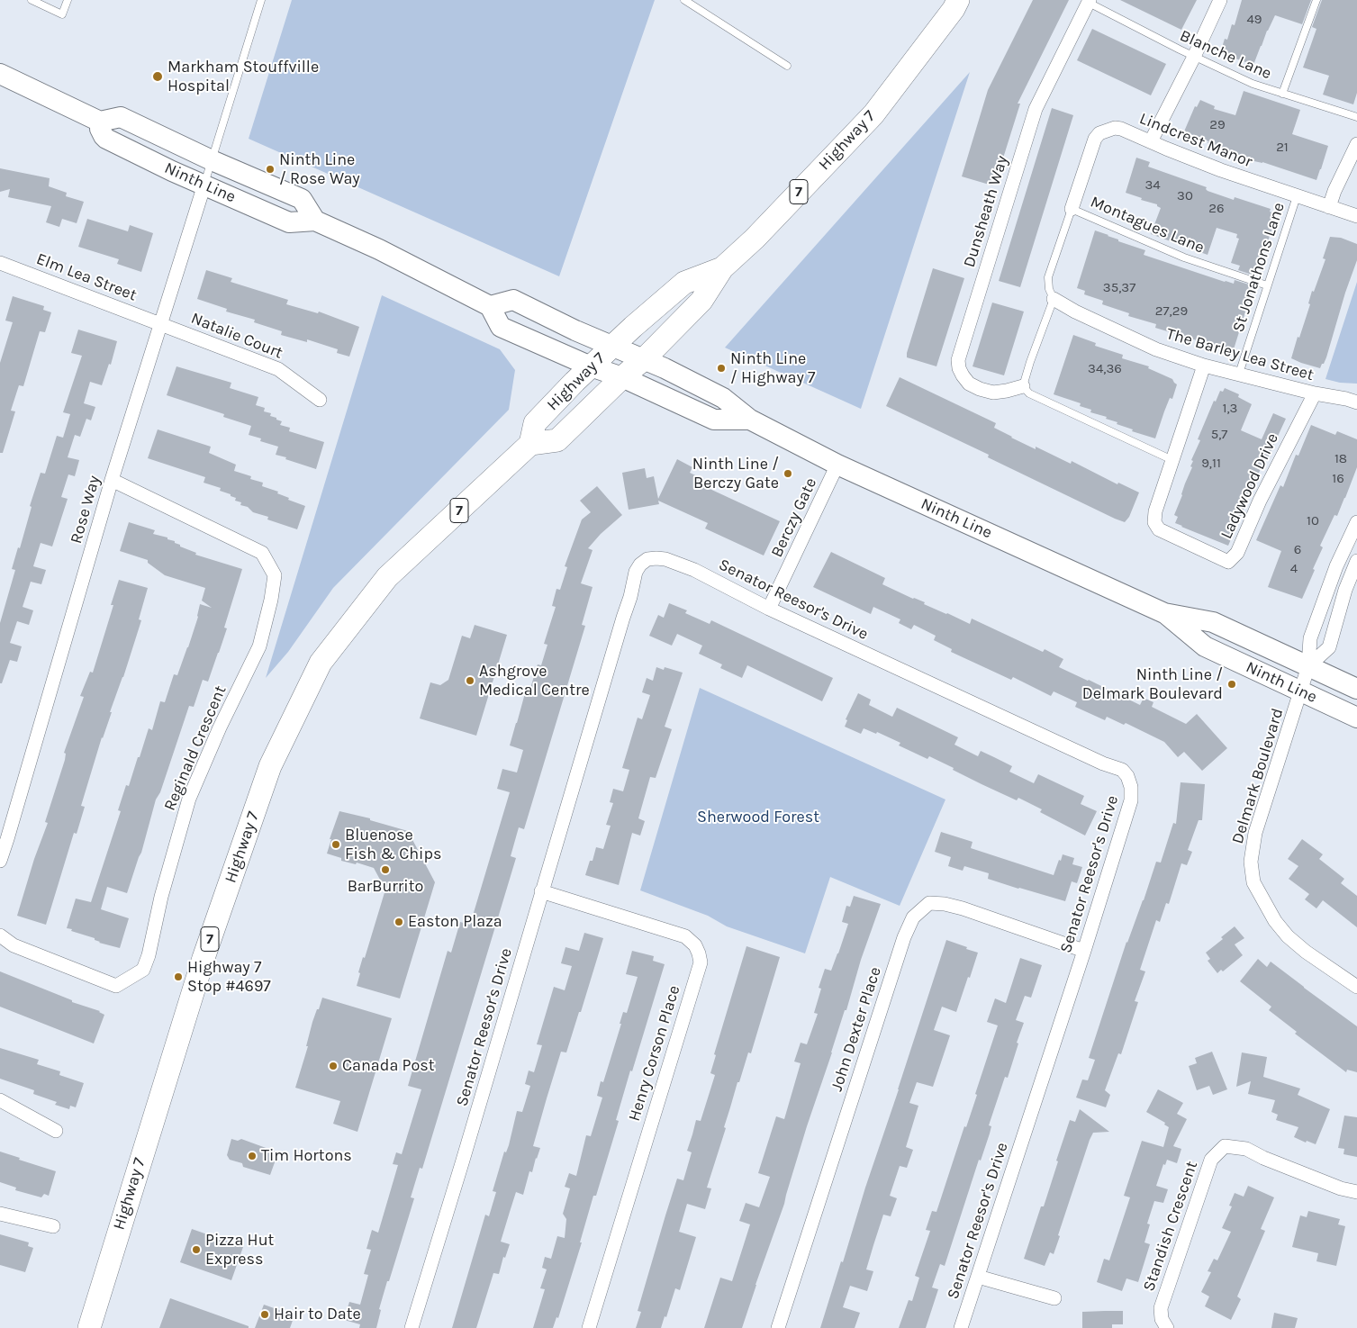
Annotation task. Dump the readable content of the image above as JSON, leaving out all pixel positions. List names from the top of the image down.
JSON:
{
  "streets": {
    "main road": ["Highway 7", "Ninth Line", "7"],
    "street": [
      "Lindcrest Manor",
      "Dunsheath Way",
      "Elm Lea Street",
      "Natalie Court",
      "The Barley Lea Street",
      "Ladywood Drive",
      "Rose Way",
      "Berczy Gate",
      "Senator Reesor's Drive",
      "Reginald Crescent",
      "Delmark Boulevard",
      "John Dexter Place",
      "Henry Corson Place",
      "Standish Crescent"
    ],
    "lane": ["Blanche Lane", "Montagues Lane", "St Jonathons Lane"]
  },
  "crossings": [
    ["Blanche Lane", "Dunsheath Way"],
    ["Highway 7", "Ninth Line"],
    ["Lindcrest Manor", "Montagues Lane"],
    ["Lindcrest Manor", "St Jonathons Lane"],
    ["Ninth Line", "Rose Way"],
    ["Ninth Line", "Berczy Gate"],
    ["Ninth Line", "Delmark Boulevard"],
    ["Montagues Lane", "St Jonathons Lane"],
    ["Montagues Lane", "The Barley Lea Street"],
    ["St Jonathons Lane", "The Barley Lea Street"],
    ["Elm Lea Street", "Natalie Court"],
    ["Elm Lea Street", "Rose Way"],
    ["Natalie Court", "Rose Way"],
    ["The Barley Lea Street", "Ladywood Drive"],
    ["Rose Way", "Reginald Crescent"],
    ["Berczy Gate", "Senator Reesor's Drive"],
    ["Senator Reesor's Drive", "John Dexter Place"],
    ["Senator Reesor's Drive", "Henry Corson Place"]
  ],
  "parks": ["Sherwood Forest"],
  "places": [
    "Markham Stouffville Hospital",
    "Ninth Line / Rose Way",
    "Ninth Line / Highway 7",
    "Ninth Line / Berczy Gate",
    "Ashgrove Medical Centre",
    "Ninth Line / Delmark Boulevard",
    "Bluenose Fish & Chips",
    "BarBurrito",
    "Easton Plaza",
    "Highway 7 Stop #4697",
    "Canada Post",
    "Tim Hortons",
    "Pizza Hut Express",
    "Hair to Date"
  ],
  "house_numbers": [
    "49",
    "29",
    "21",
    "34",
    "30",
    "26",
    "35,37",
    "27,29",
    "34,36",
    "1,3",
    "5,7",
    "18",
    "9,11",
    "16",
    "10",
    "6",
    "4"
  ]
}
